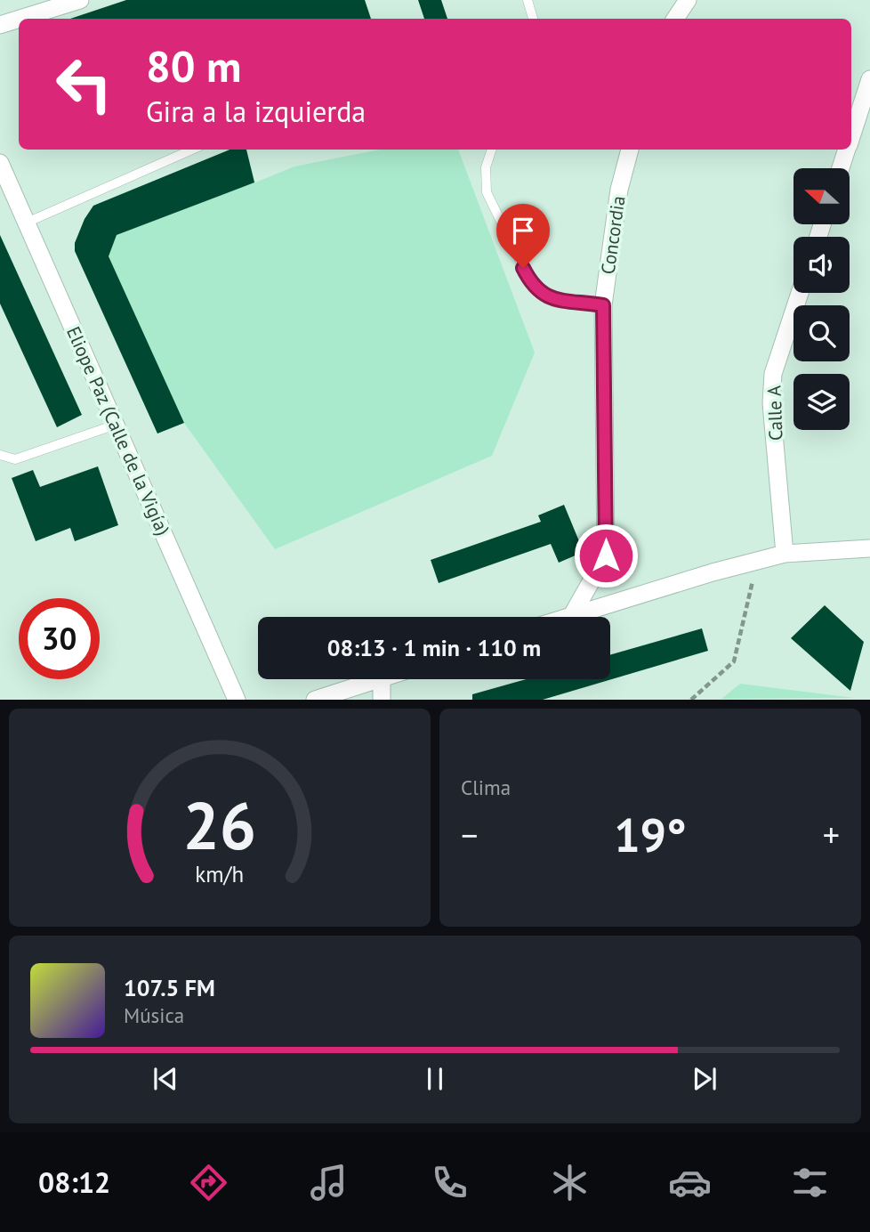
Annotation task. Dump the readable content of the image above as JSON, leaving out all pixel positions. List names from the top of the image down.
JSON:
{
  "streets": {
    "street": ["Concordia", "Calle A", "Eliope Paz (Calle de la Vigía)"]
  },
  "north": "left",
  "page": {
    "turn": ["80 m", "Gira a la izquierda"],
    "limit": "30",
    "trip": "08:13 · 1 min · 110 m",
    "tile": "Clima",
    "heat": ["−", "19°", "+"],
    "song": ["107.5 FM", "Música"],
    "tabs": "08:12",
    "gauge": ["26", "km/h"]
  }
}
